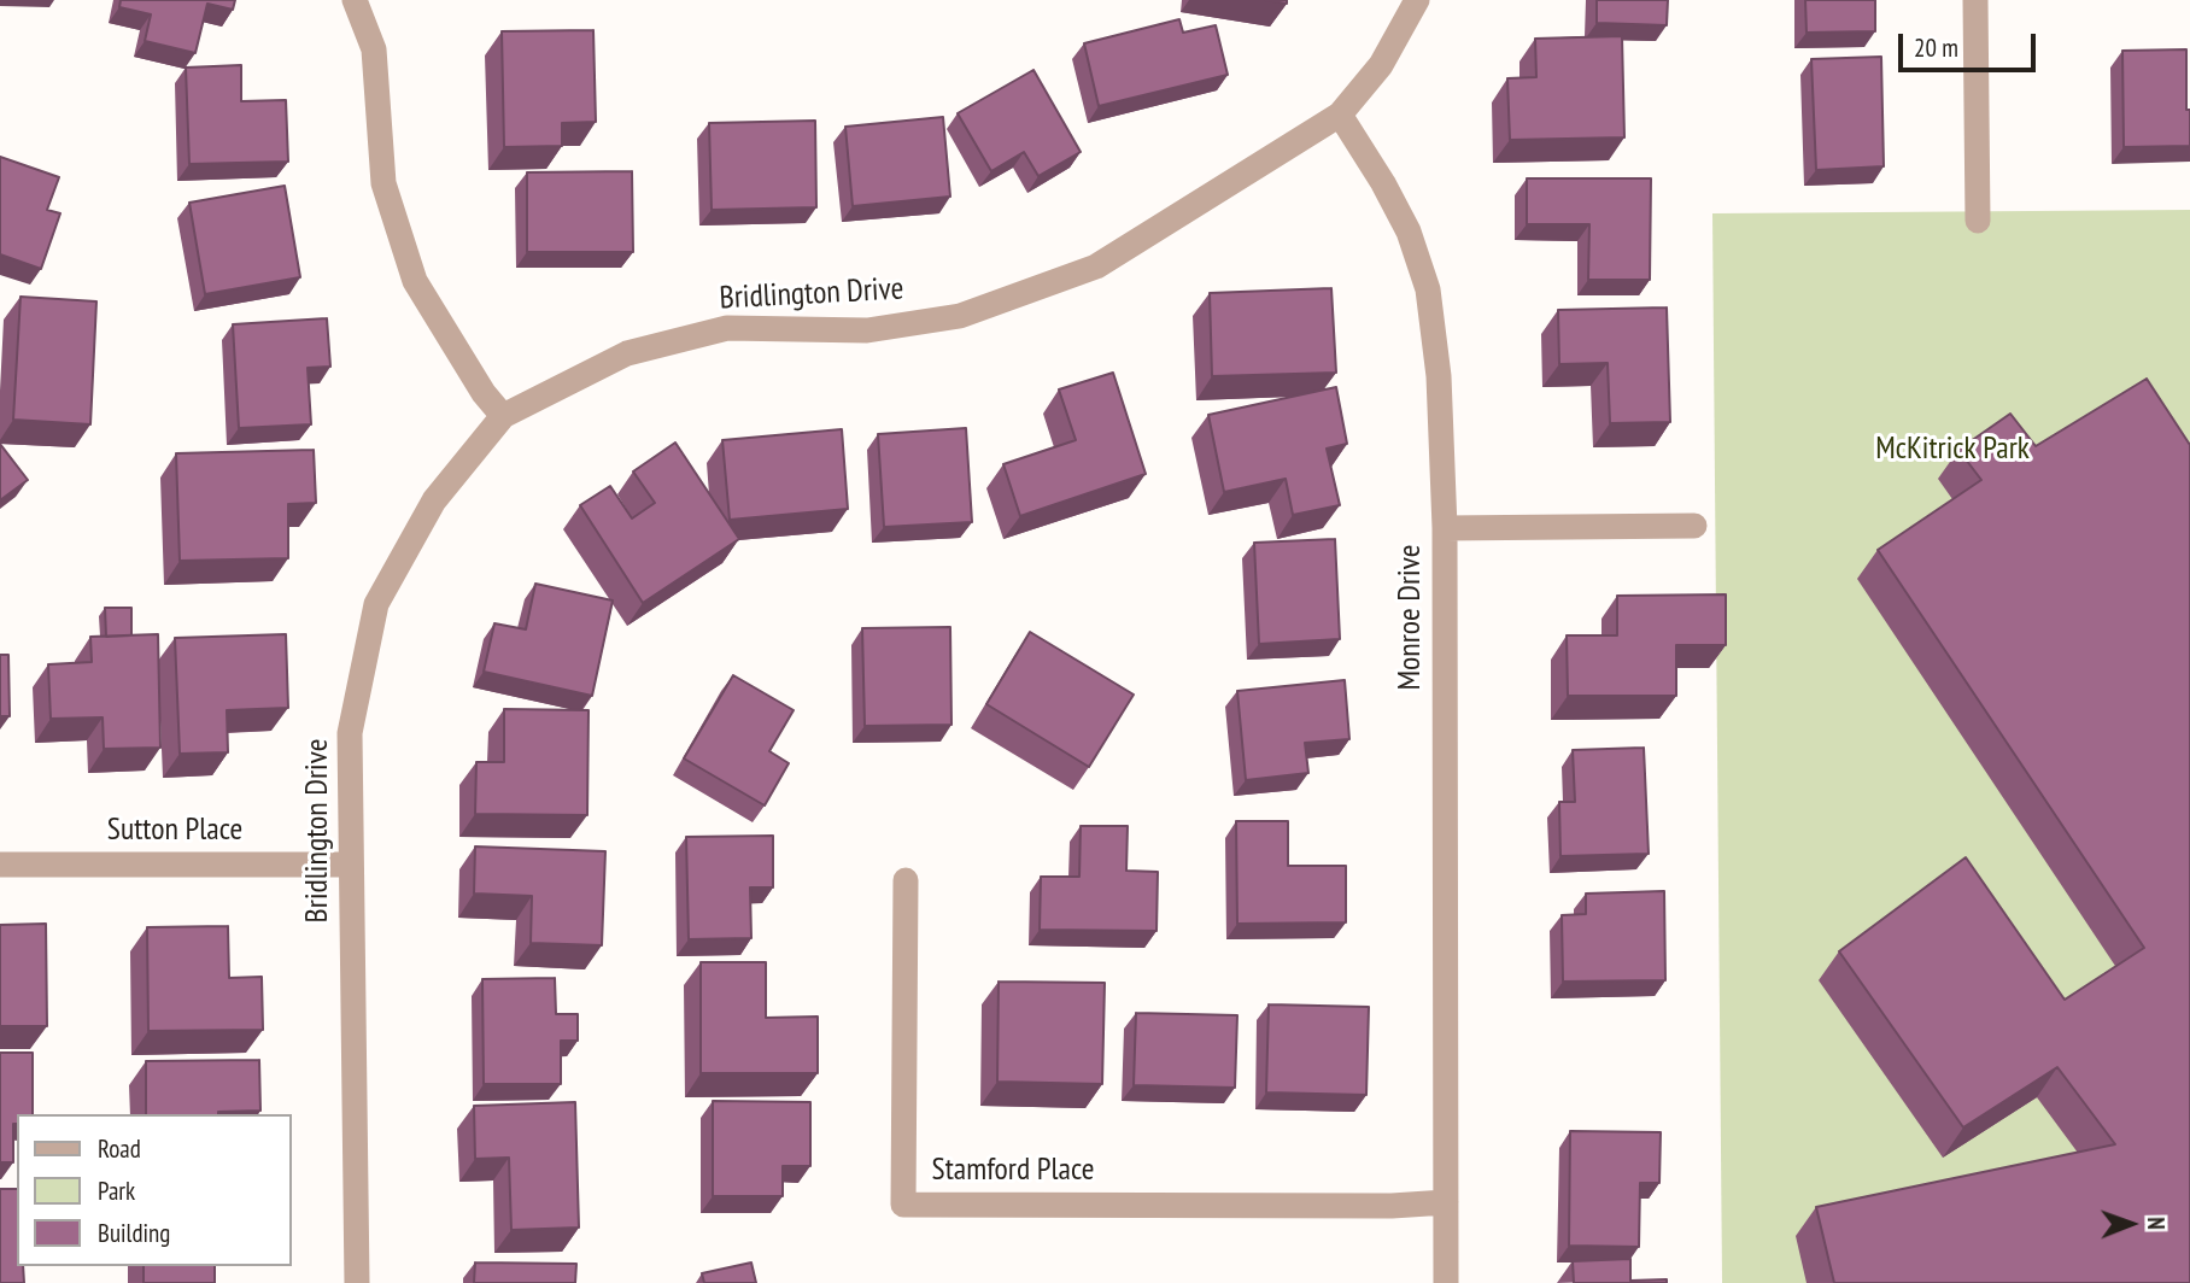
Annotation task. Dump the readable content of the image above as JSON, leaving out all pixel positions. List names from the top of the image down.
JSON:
{
  "streets": {
    "street": [
      "Bridlington Drive",
      "Monroe Drive",
      "Sutton Place",
      "Stamford Place"
    ]
  },
  "crossings": [
    ["Bridlington Drive", "Monroe Drive"],
    ["Bridlington Drive", "Sutton Place"],
    ["Monroe Drive", "Stamford Place"]
  ],
  "parks": ["McKitrick Park"],
  "legend": ["Road", "Park", "Building"],
  "scale_bar": "20 m",
  "north": "right"
}
